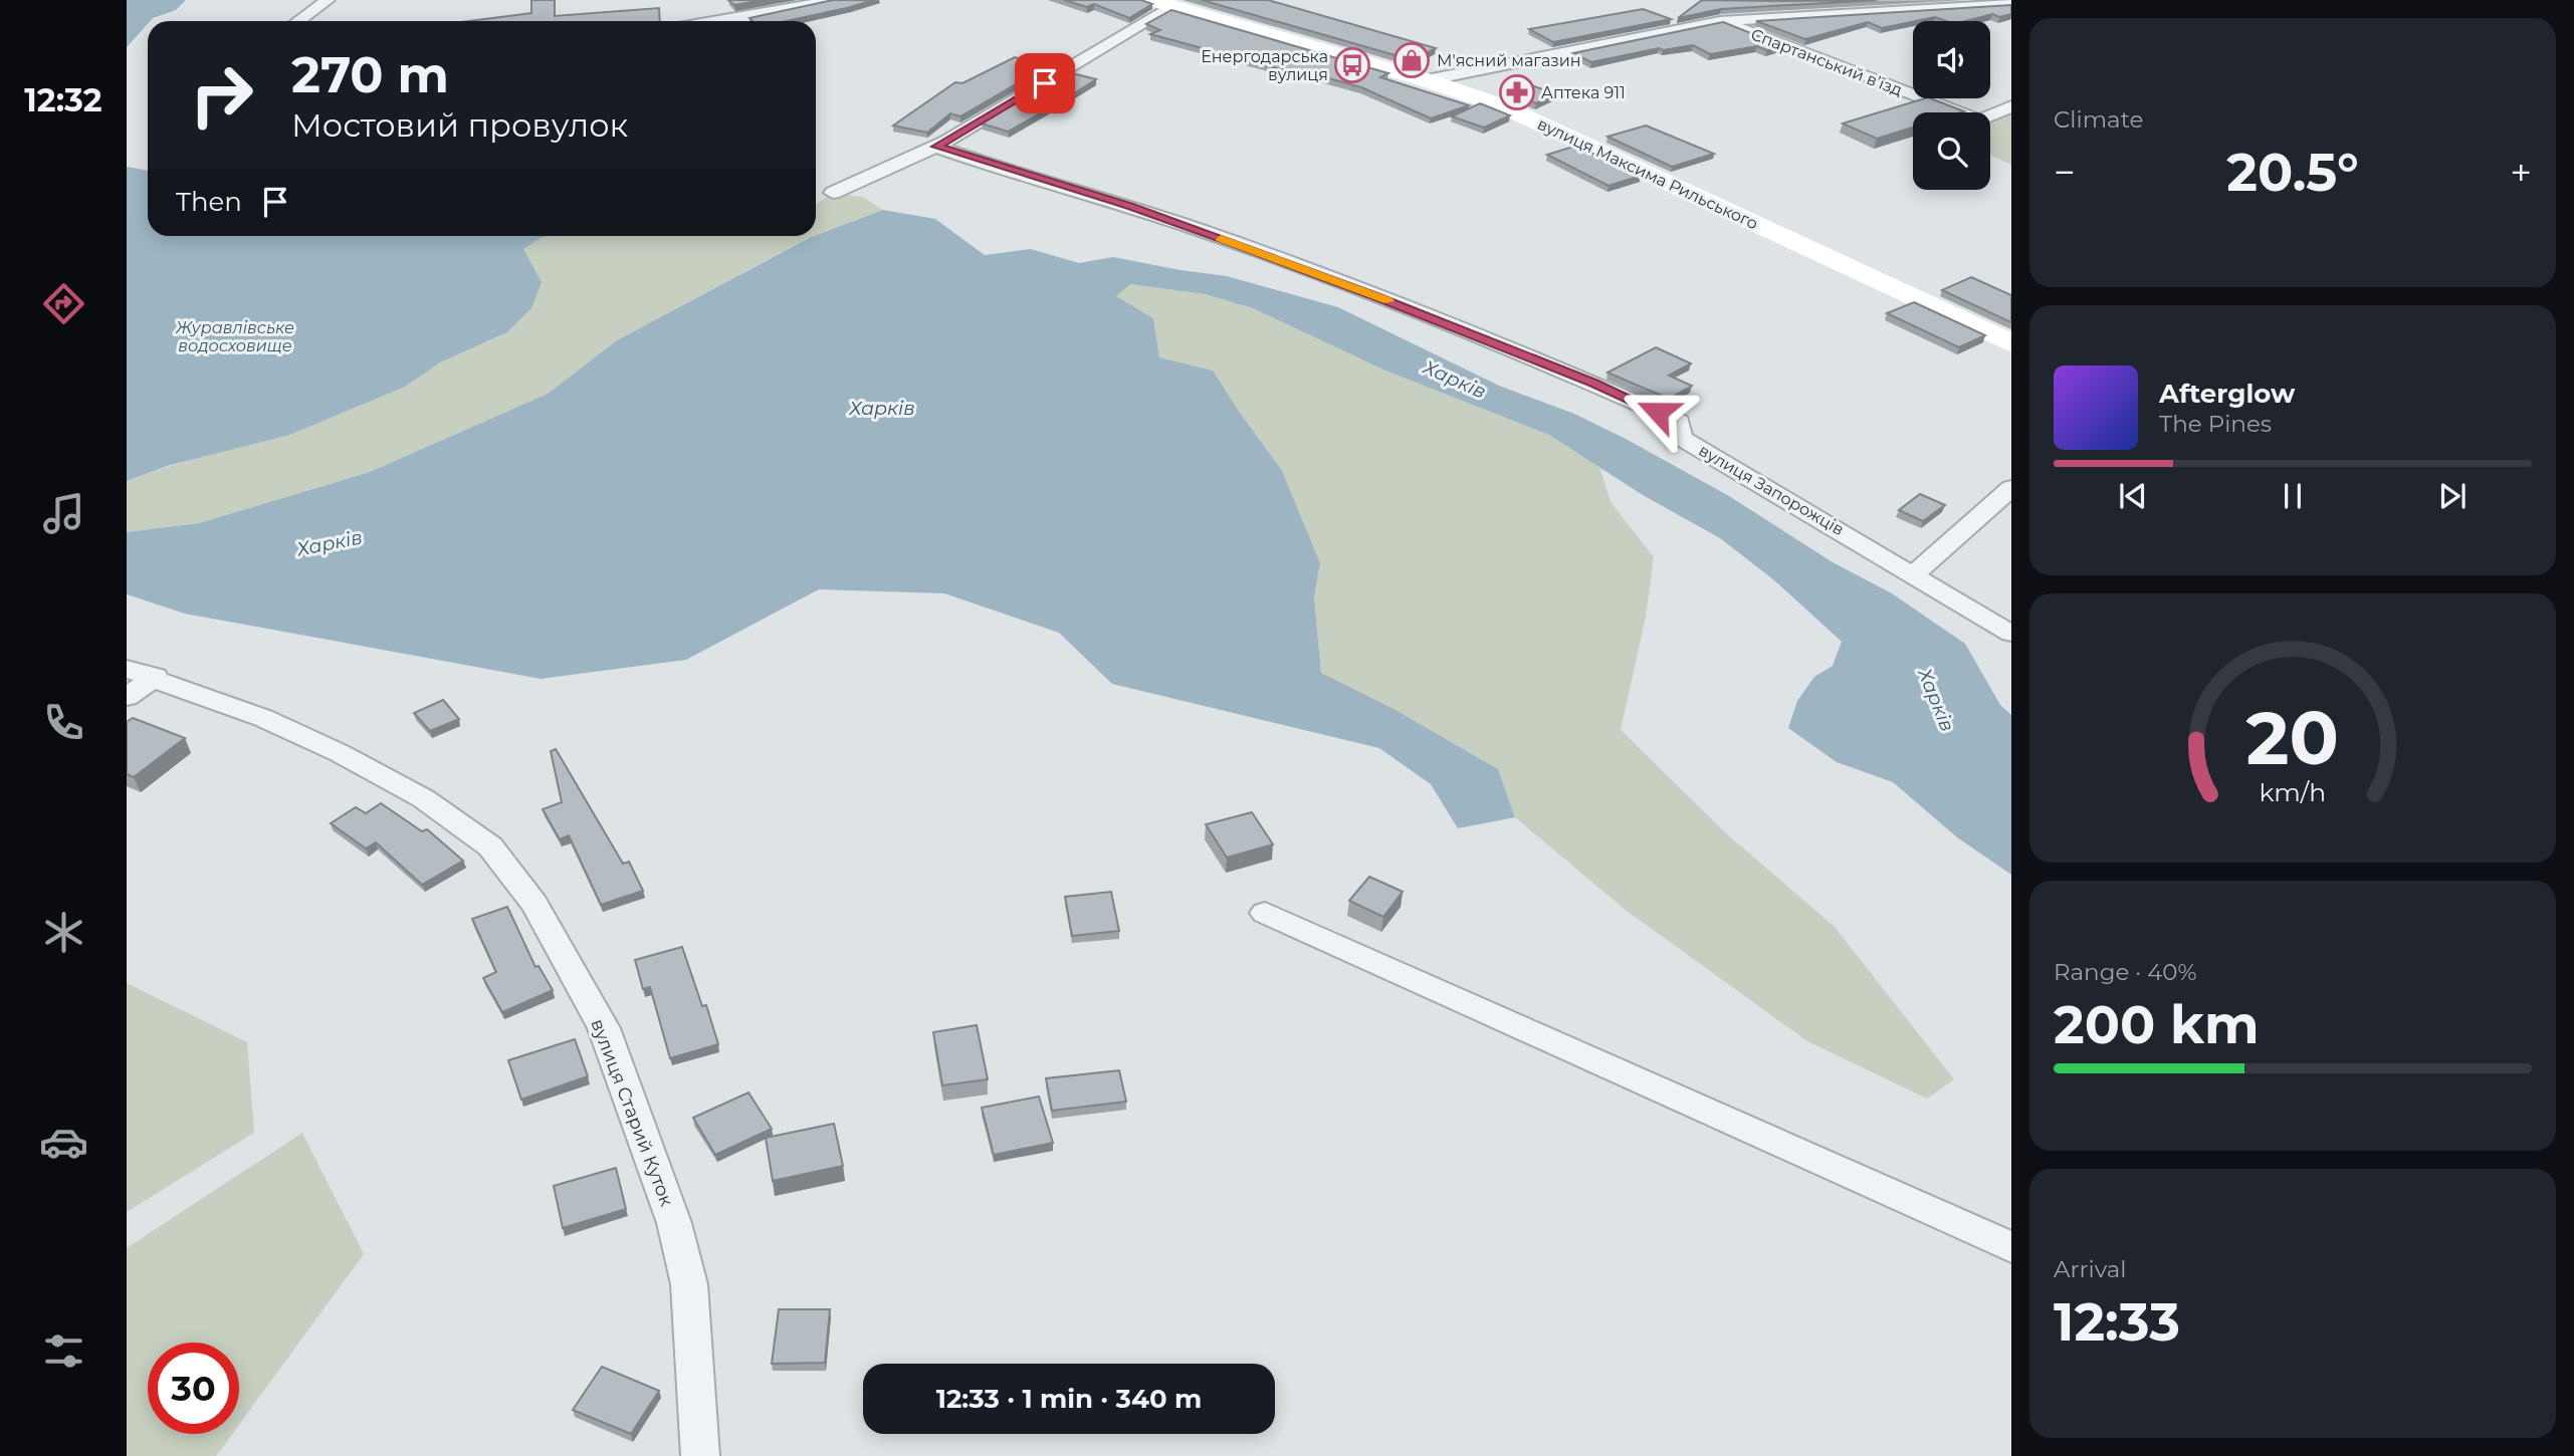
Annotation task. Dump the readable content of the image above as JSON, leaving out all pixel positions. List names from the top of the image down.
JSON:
{
  "streets": {
    "main road": ["вулиця Максима Рильського"],
    "street": ["Спартанський в’їзд", "вулиця Запорожців", "вулиця Старий Куток"]
  },
  "water": ["Журавлівське водосховище", "Харків"],
  "places": {
    "shop": ["М'ясний магазин"],
    "bus stop": ["Енергодарська вулиця"],
    "pharmacy": ["Аптека 911"]
  },
  "page": {
    "tabs": "12:32",
    "tile": [
      "Climate",
      ["Range · 40%", "200 km"],
      ["Arrival", "12:33"]
    ],
    "turn": ["270 m", "Мостовий провулок"],
    "heat": ["−", "20.5°", "+"],
    "then": "Then",
    "song": ["Afterglow", "The Pines"],
    "limit": "30",
    "trip": "12:33 · 1 min · 340 m",
    "gauge": ["20", "km/h"]
  }
}
